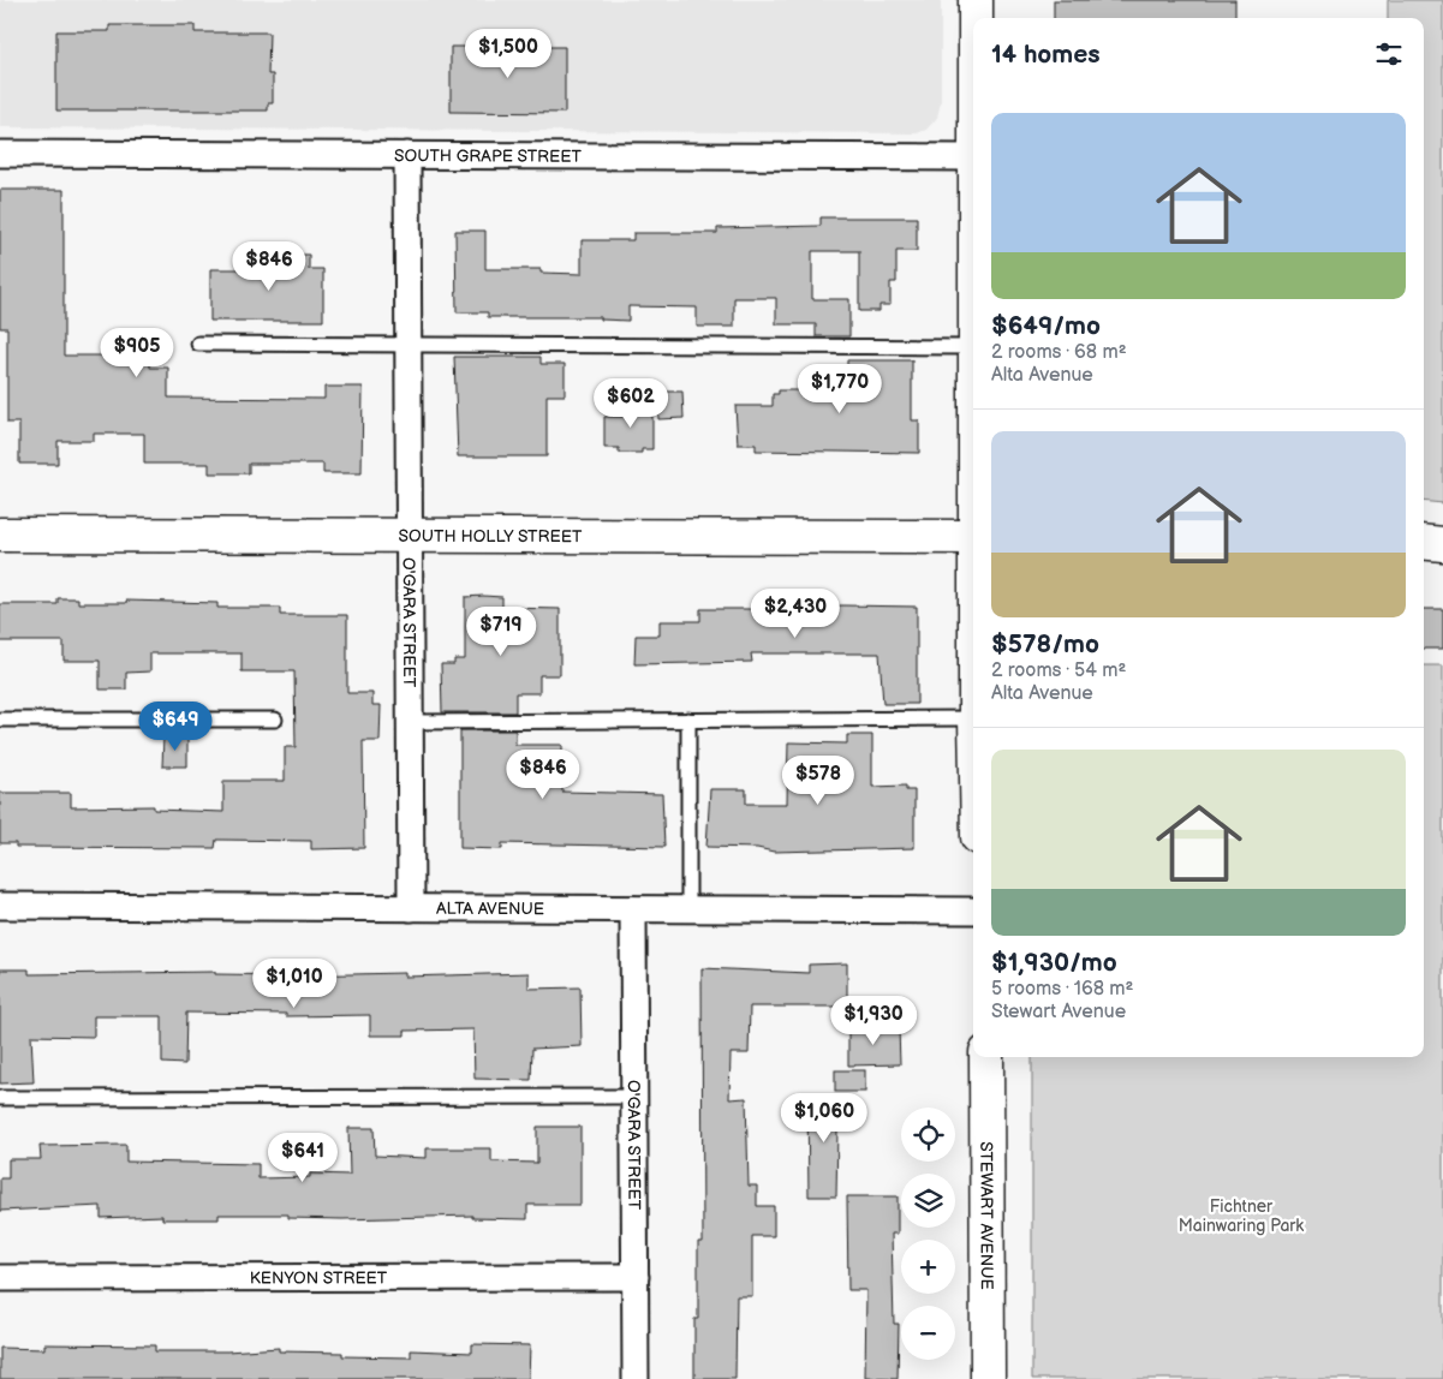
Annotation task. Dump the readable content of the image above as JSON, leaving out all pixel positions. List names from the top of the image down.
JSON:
{
  "streets": {
    "main road": ["SOUTH HOLLY STREET", "STEWART AVENUE"],
    "street": [
      "SOUTH GRAPE STREET",
      "O'GARA STREET",
      "ALTA AVENUE",
      "KENYON STREET"
    ]
  },
  "crossings": [
    ["SOUTH GRAPE STREET", "O'GARA STREET"],
    ["SOUTH HOLLY STREET", "O'GARA STREET"],
    ["O'GARA STREET", "ALTA AVENUE"],
    ["O'GARA STREET", "KENYON STREET"]
  ],
  "parks": ["Fichtner Mainwaring Park"],
  "page": {
    "heading": "14 homes",
    "price": [
      "$1,500",
      "$846",
      "$905",
      "$1,770",
      "$602",
      "$2,430",
      "$719",
      "$649",
      "$846",
      "$578",
      "$1,010",
      "$1,930",
      "$1,060",
      "$641"
    ],
    "list": [
      {
        "name": "$649/mo",
        "note": "2 rooms · 68 m² · Alta Avenue"
      },
      {
        "name": "$578/mo",
        "note": "2 rooms · 54 m² · Alta Avenue"
      },
      {
        "name": "$1,930/mo",
        "note": "5 rooms · 168 m² · Stewart Avenue"
      }
    ],
    "map_buttons": ["+", "−"]
  }
}
